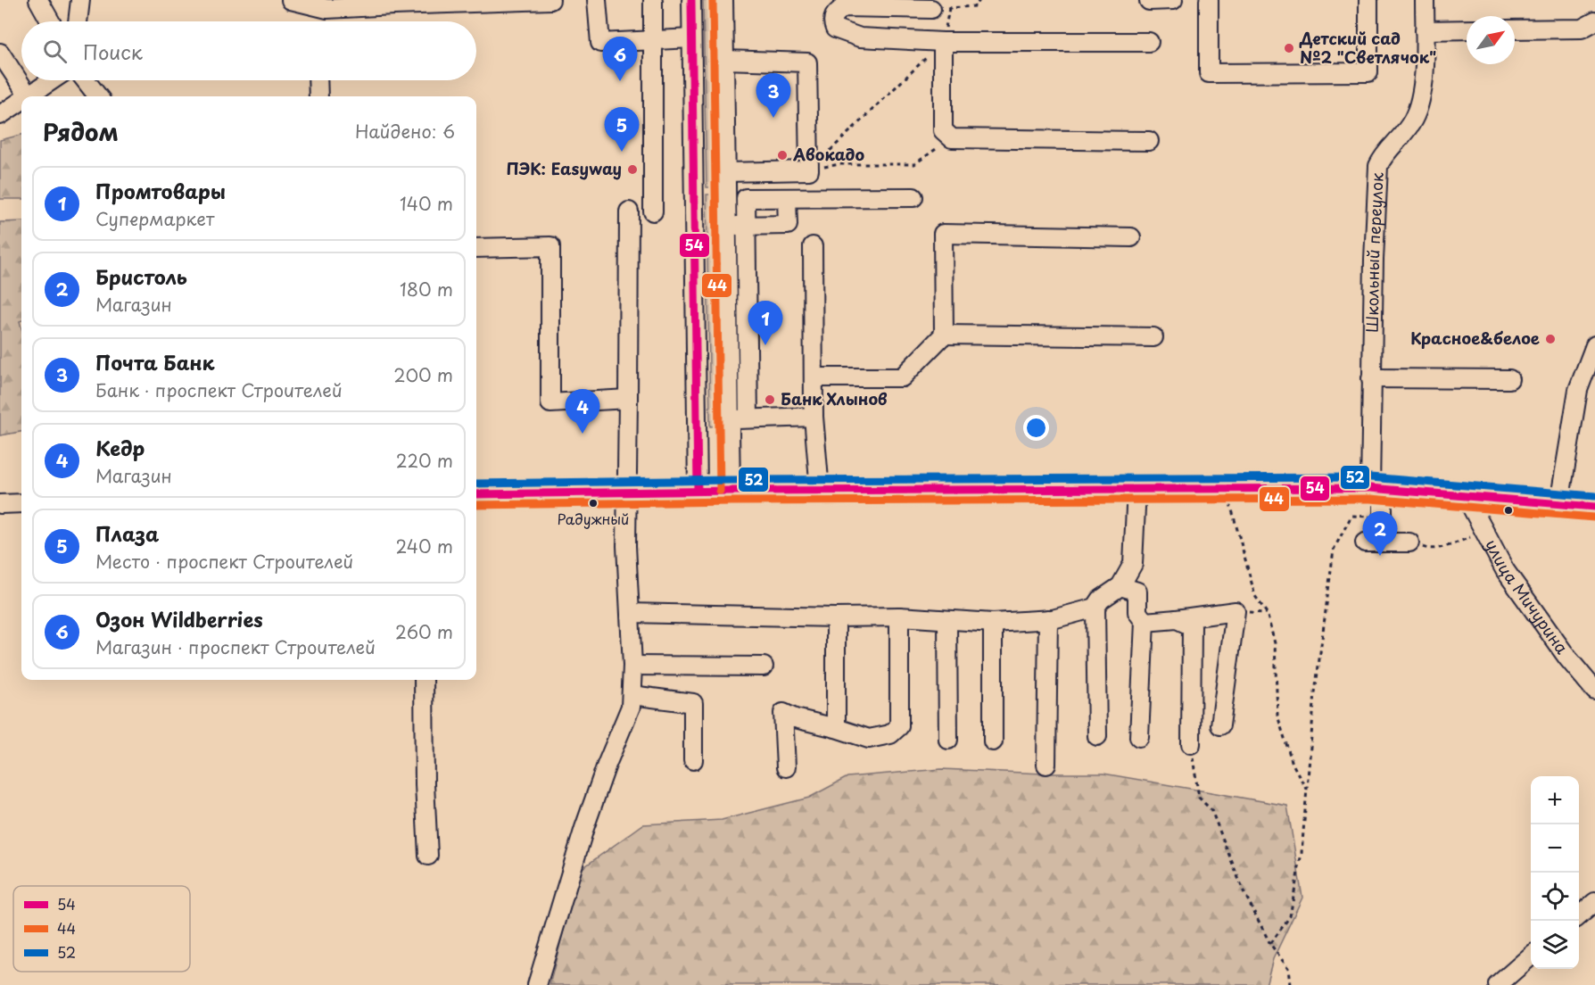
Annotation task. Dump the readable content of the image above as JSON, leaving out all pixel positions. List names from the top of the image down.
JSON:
{
  "streets": {
    "street": ["Школьный переулок", "улица Мичурина"]
  },
  "places": [
    "Детский сад №2 \"Светлячок\"",
    "Авокадо",
    "ПЭК: Easyway",
    "Красное&белое",
    "Банк Хлынов",
    "Радужный"
  ],
  "lines": ["transit line 54", "transit line 44", "transit line 52"],
  "legend": ["54", "44", "52"],
  "north": "top right",
  "page": {
    "search": "Поиск",
    "pins": [
      "6",
      "3",
      "5",
      "1",
      "4",
      "2"
    ],
    "heading": ["Рядом", "Найдено: 6"],
    "list": [
      {
        "mark": "1",
        "name": "Промтовары",
        "note": "Супермаркет",
        "value": "140 m"
      },
      {
        "mark": "2",
        "name": "Бристоль",
        "note": "Магазин",
        "value": "180 m"
      },
      {
        "mark": "3",
        "name": "Почта Банк",
        "note": "Банк · проспект Строителей",
        "value": "200 m"
      },
      {
        "mark": "4",
        "name": "Кедр",
        "note": "Магазин",
        "value": "220 m"
      },
      {
        "mark": "5",
        "name": "Плаза",
        "note": "Место · проспект Строителей",
        "value": "240 m"
      },
      {
        "mark": "6",
        "name": "Озон Wildberries",
        "note": "Магазин · проспект Строителей",
        "value": "260 m"
      }
    ],
    "map_buttons": ["+", "−"]
  }
}
